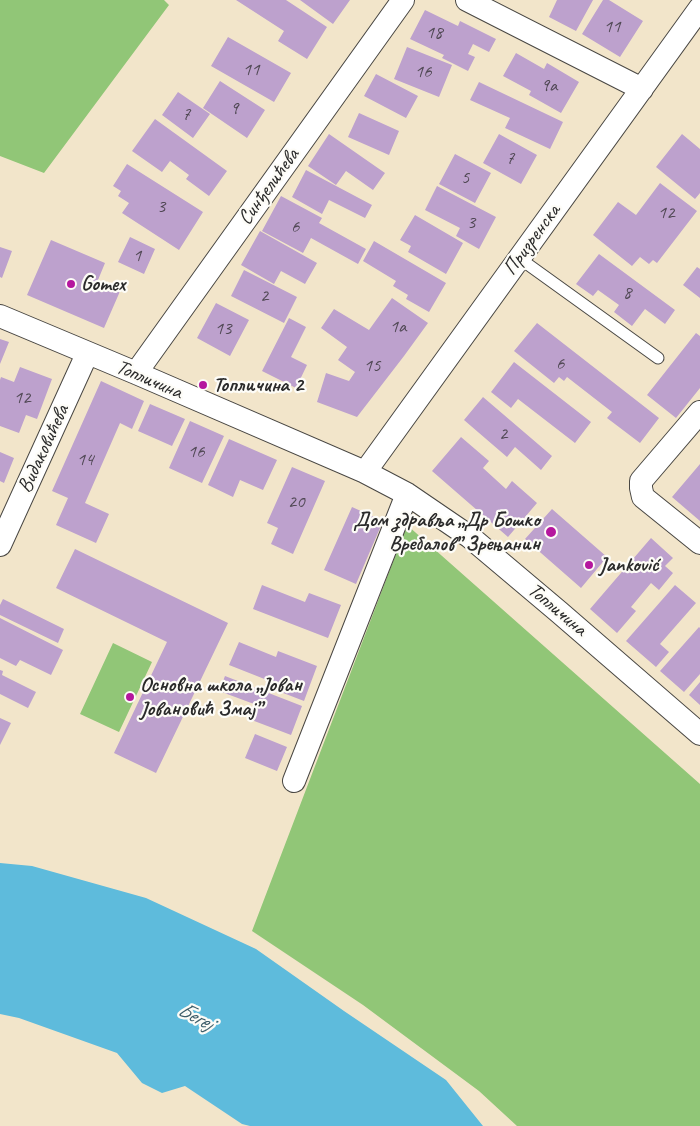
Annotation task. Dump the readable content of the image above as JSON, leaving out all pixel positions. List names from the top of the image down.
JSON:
{
  "streets": {
    "street": [
      "Синђелићева",
      "Призренска",
      "Топличина",
      "Видаковићева"
    ]
  },
  "crossings": [
    ["Синђелићева", "Топличина"],
    ["Призренска", "Топличина"],
    ["Топличина", "Видаковићева"]
  ],
  "water": ["Бегеј"],
  "places": [
    "Gomex",
    "Топличина 2",
    "Дом здравља „Др Бошко Вребалов” Зрењанин",
    "Janković",
    "Основна школа „Јован Јовановић Змај”"
  ],
  "house_numbers": [
    "11",
    "18",
    "11",
    "16",
    "9a",
    "9",
    "7",
    "7",
    "5",
    "3",
    "12",
    "3",
    "6",
    "1",
    "8",
    "2",
    "1a",
    "13",
    "6",
    "15",
    "12",
    "2",
    "16",
    "14",
    "20"
  ]
}
